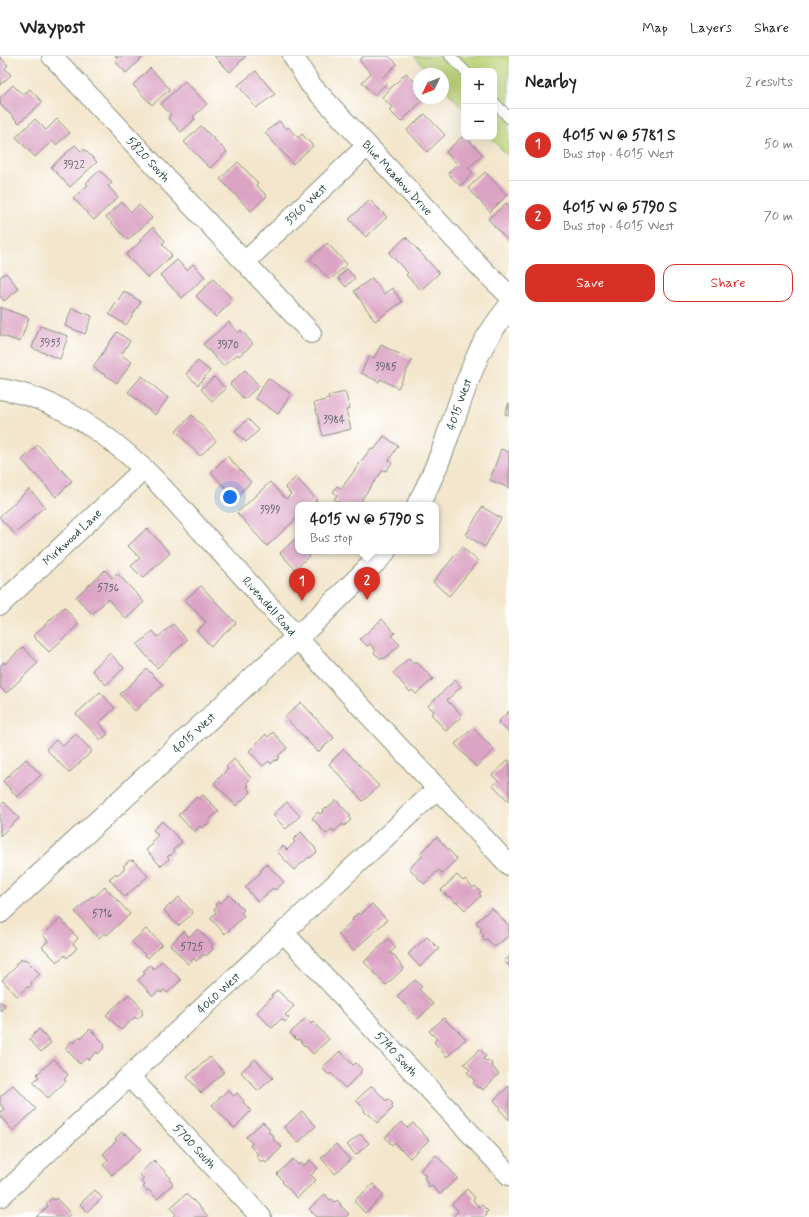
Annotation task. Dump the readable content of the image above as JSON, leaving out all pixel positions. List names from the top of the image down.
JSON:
{
  "streets": {
    "street": [
      "5820 South",
      "Blue Meadow Drive",
      "3960 West",
      "4015 West",
      "Mirkwood Lane",
      "Rivendell Road",
      "4060 West",
      "5740 South",
      "5700 South"
    ]
  },
  "crossings": [
    ["5820 South", "3960 West"],
    ["Blue Meadow Drive", "3960 West"],
    ["4015 West", "Rivendell Road"],
    ["Mirkwood Lane", "Rivendell Road"],
    ["Rivendell Road", "4060 West"],
    ["4060 West", "5740 South"],
    ["4060 West", "5700 South"]
  ],
  "house_numbers": [
    "3922",
    "3953",
    "3970",
    "3985",
    "3984",
    "3999",
    "5756",
    "5716",
    "5725"
  ],
  "north": "bottom left",
  "page": {
    "header": "Waypost",
    "nav": ["Map", "Layers", "Share"],
    "heading": ["Nearby", "2 results"],
    "map_buttons": ["+", "−"],
    "list": [
      {
        "mark": "1",
        "name": "4015 W @ 5781 S",
        "note": "Bus stop · 4015 West",
        "value": "50 m"
      },
      {
        "mark": "2",
        "name": "4015 W @ 5790 S",
        "note": "Bus stop · 4015 West",
        "value": "70 m"
      }
    ],
    "buttons": ["Save", "Share"],
    "popup": ["4015 W @ 5790 S", "Bus stop"],
    "pins": ["2", "1"]
  }
}
